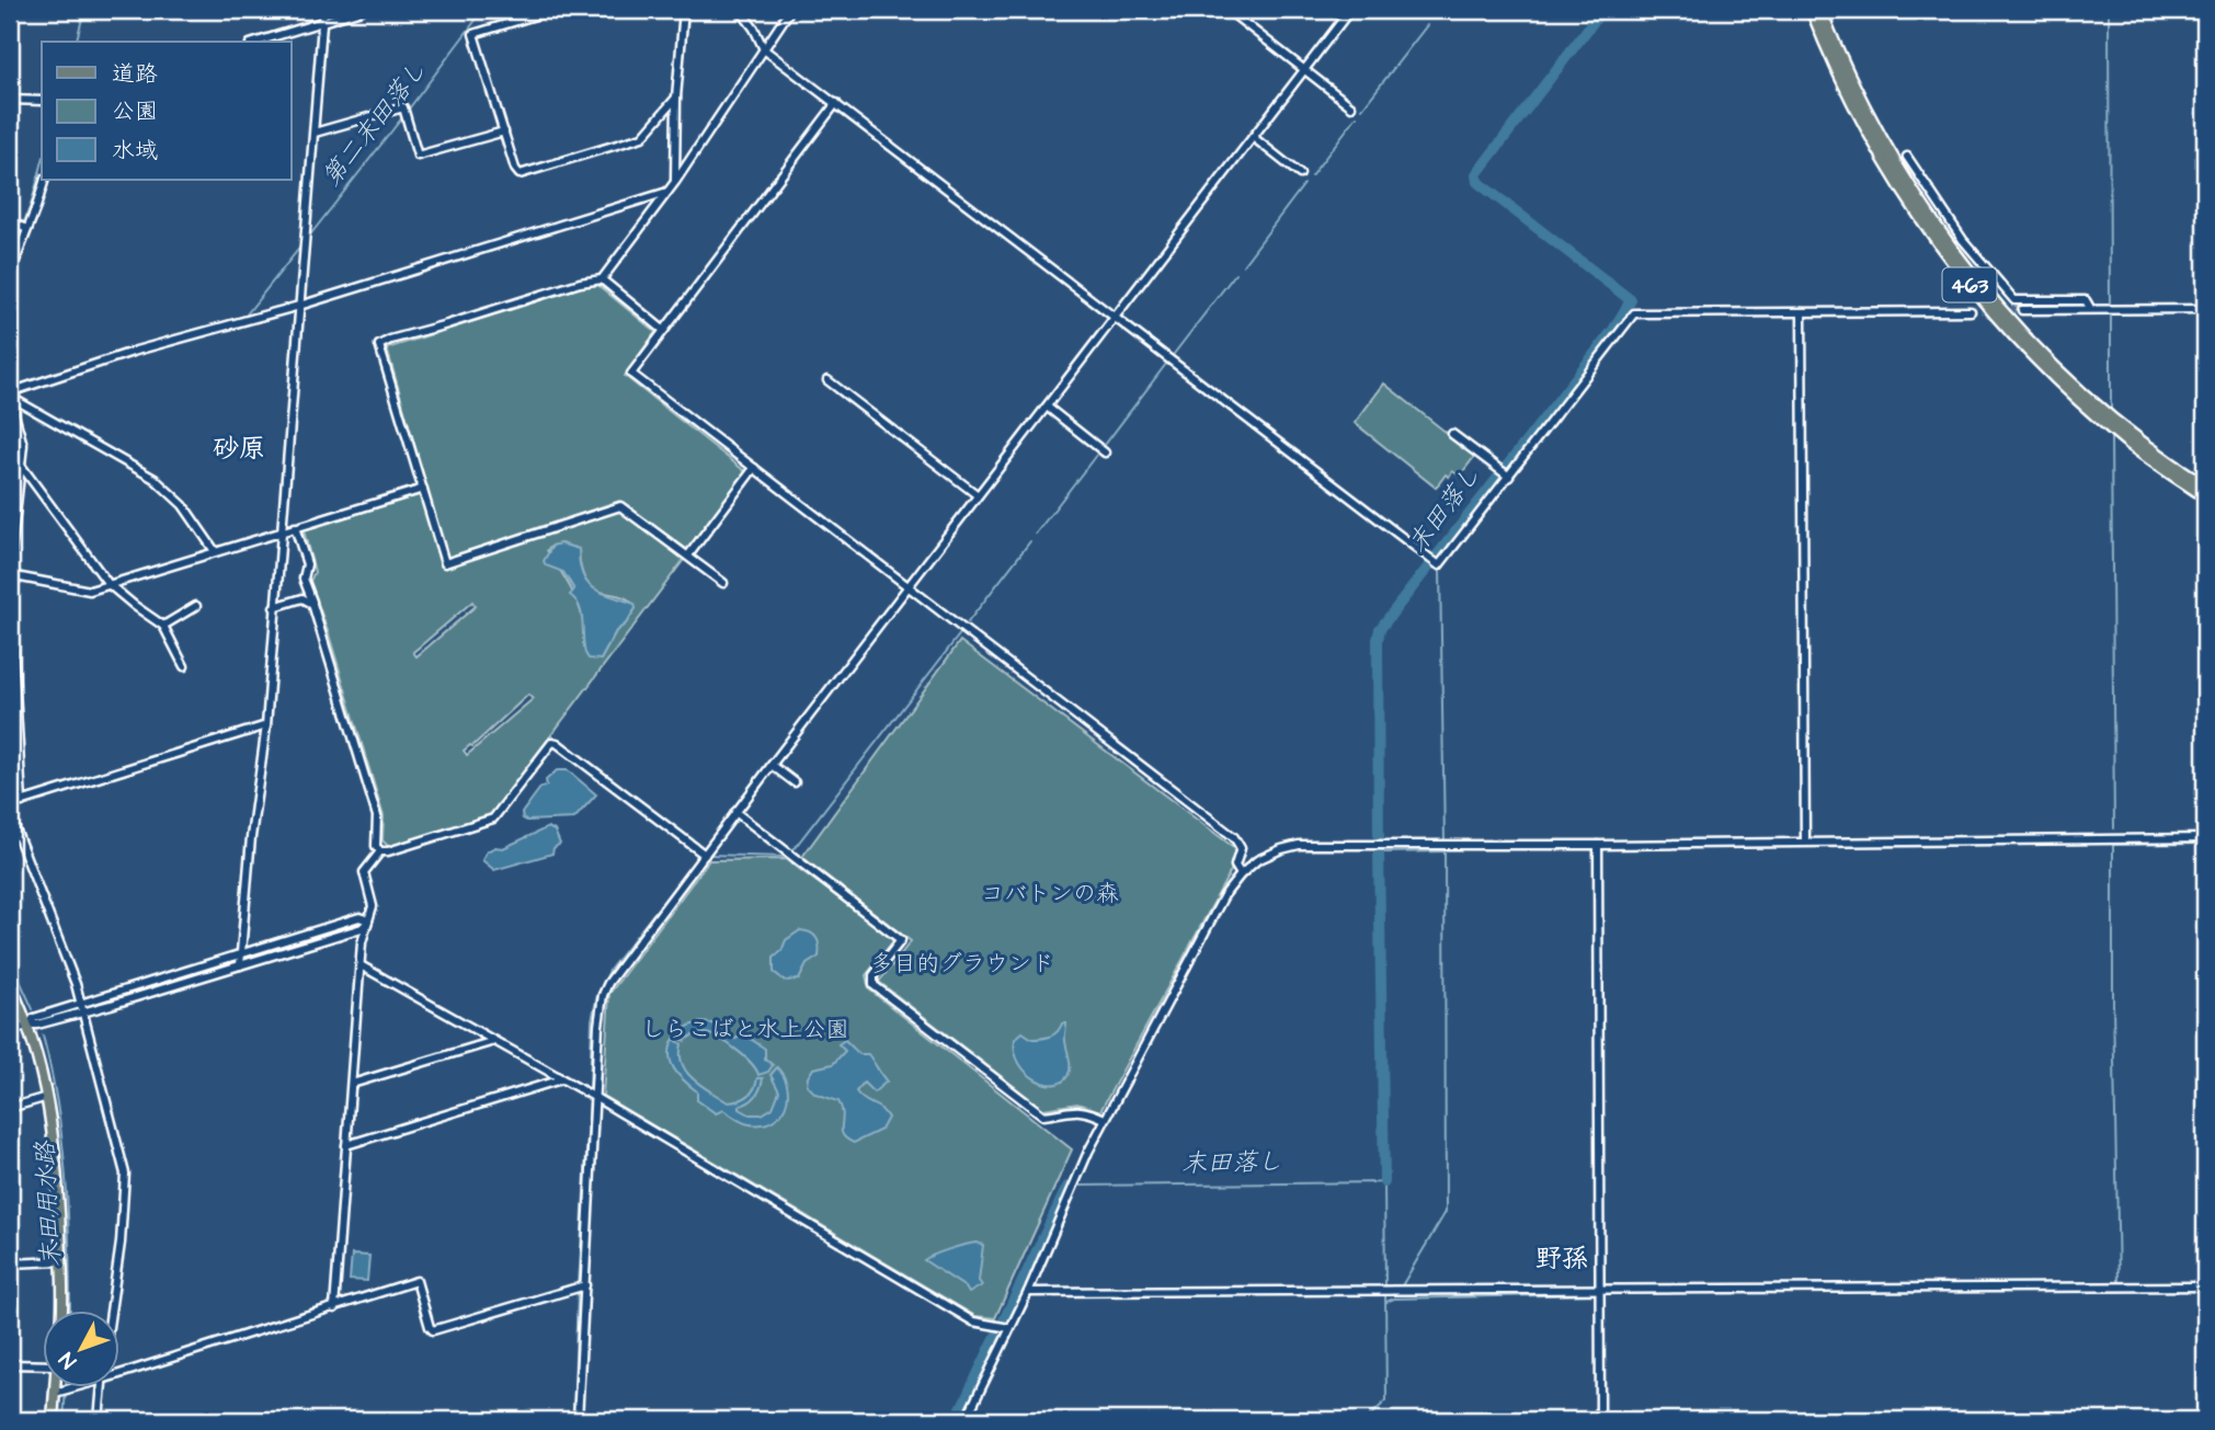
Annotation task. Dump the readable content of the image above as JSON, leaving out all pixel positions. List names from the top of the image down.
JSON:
{
  "streets": {
    "highway": ["463"]
  },
  "districts": ["砂原", "野孫"],
  "water": ["第二末田落し", "末田落し", "末田用水路"],
  "parks": ["コバトンの森", "多目的グラウンド", "しらこばと水上公園"],
  "legend": ["道路", "公園", "水域"],
  "north": "bottom left"
}
